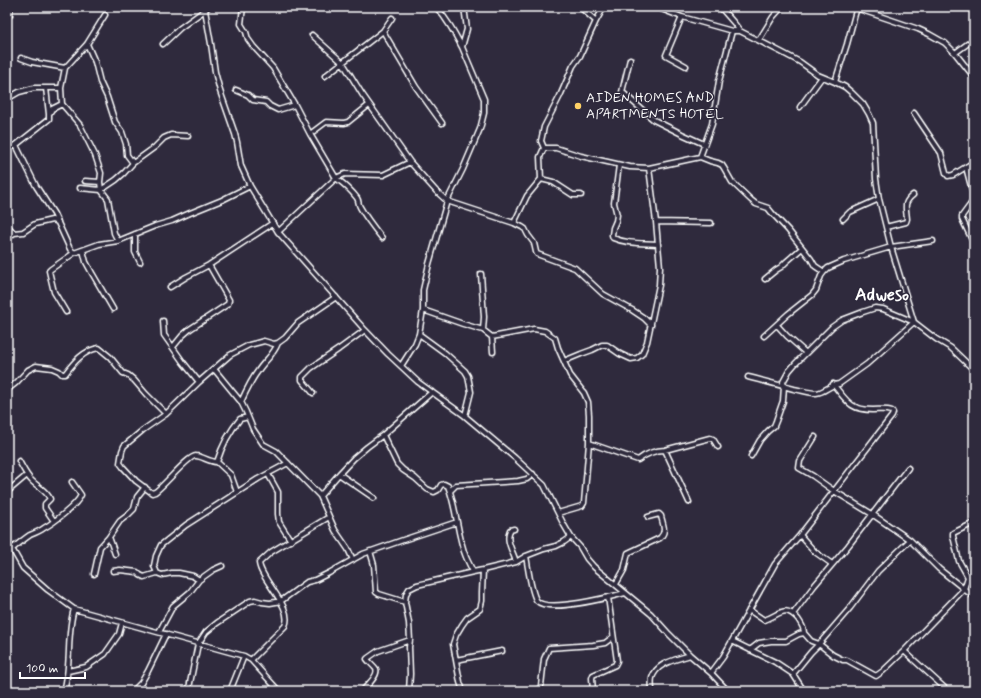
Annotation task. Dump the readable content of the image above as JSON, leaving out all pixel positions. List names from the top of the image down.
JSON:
{
  "districts": ["Adweso"],
  "places": ["AIDEN HOMES AND APARTMENTS HOTEL"],
  "scale_bar": "100 m"
}
